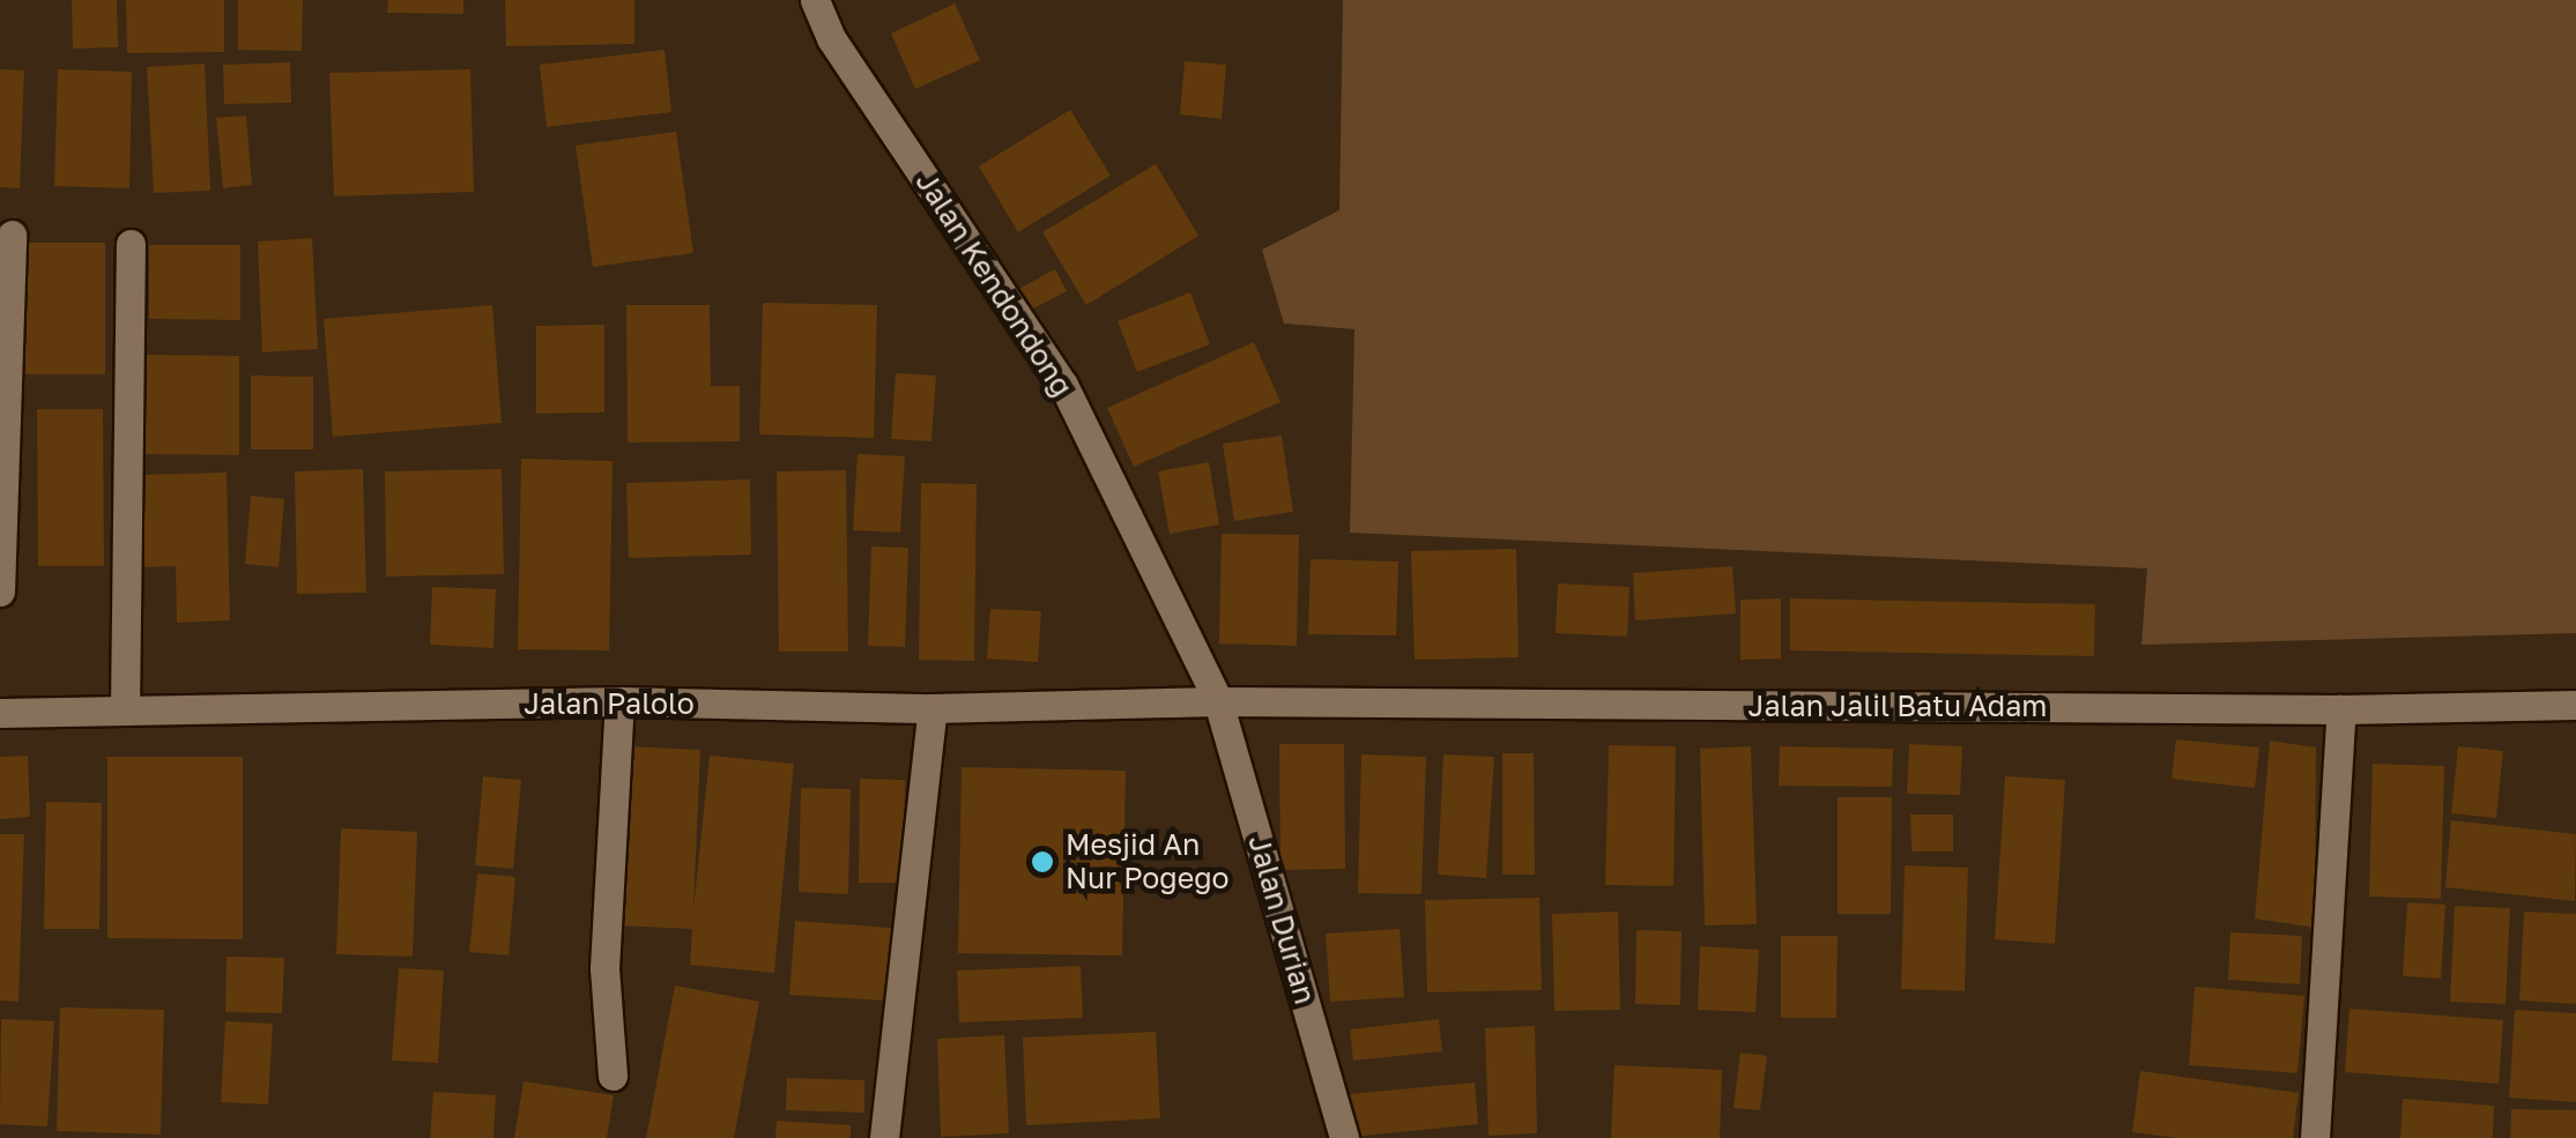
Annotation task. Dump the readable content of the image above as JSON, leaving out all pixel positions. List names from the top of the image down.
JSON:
{
  "streets": {
    "street": [
      "Jalan Kendondong",
      "Jalan Palolo",
      "Jalan Jalil Batu Adam",
      "Jalan Durian"
    ]
  },
  "crossings": [
    ["Jalan Kendondong", "Jalan Palolo"],
    ["Jalan Kendondong", "Jalan Jalil Batu Adam"],
    ["Jalan Kendondong", "Jalan Durian"],
    ["Jalan Palolo", "Jalan Jalil Batu Adam"],
    ["Jalan Palolo", "Jalan Durian"],
    ["Jalan Jalil Batu Adam", "Jalan Durian"]
  ],
  "places": ["Mesjid An Nur Pogego"]
}
